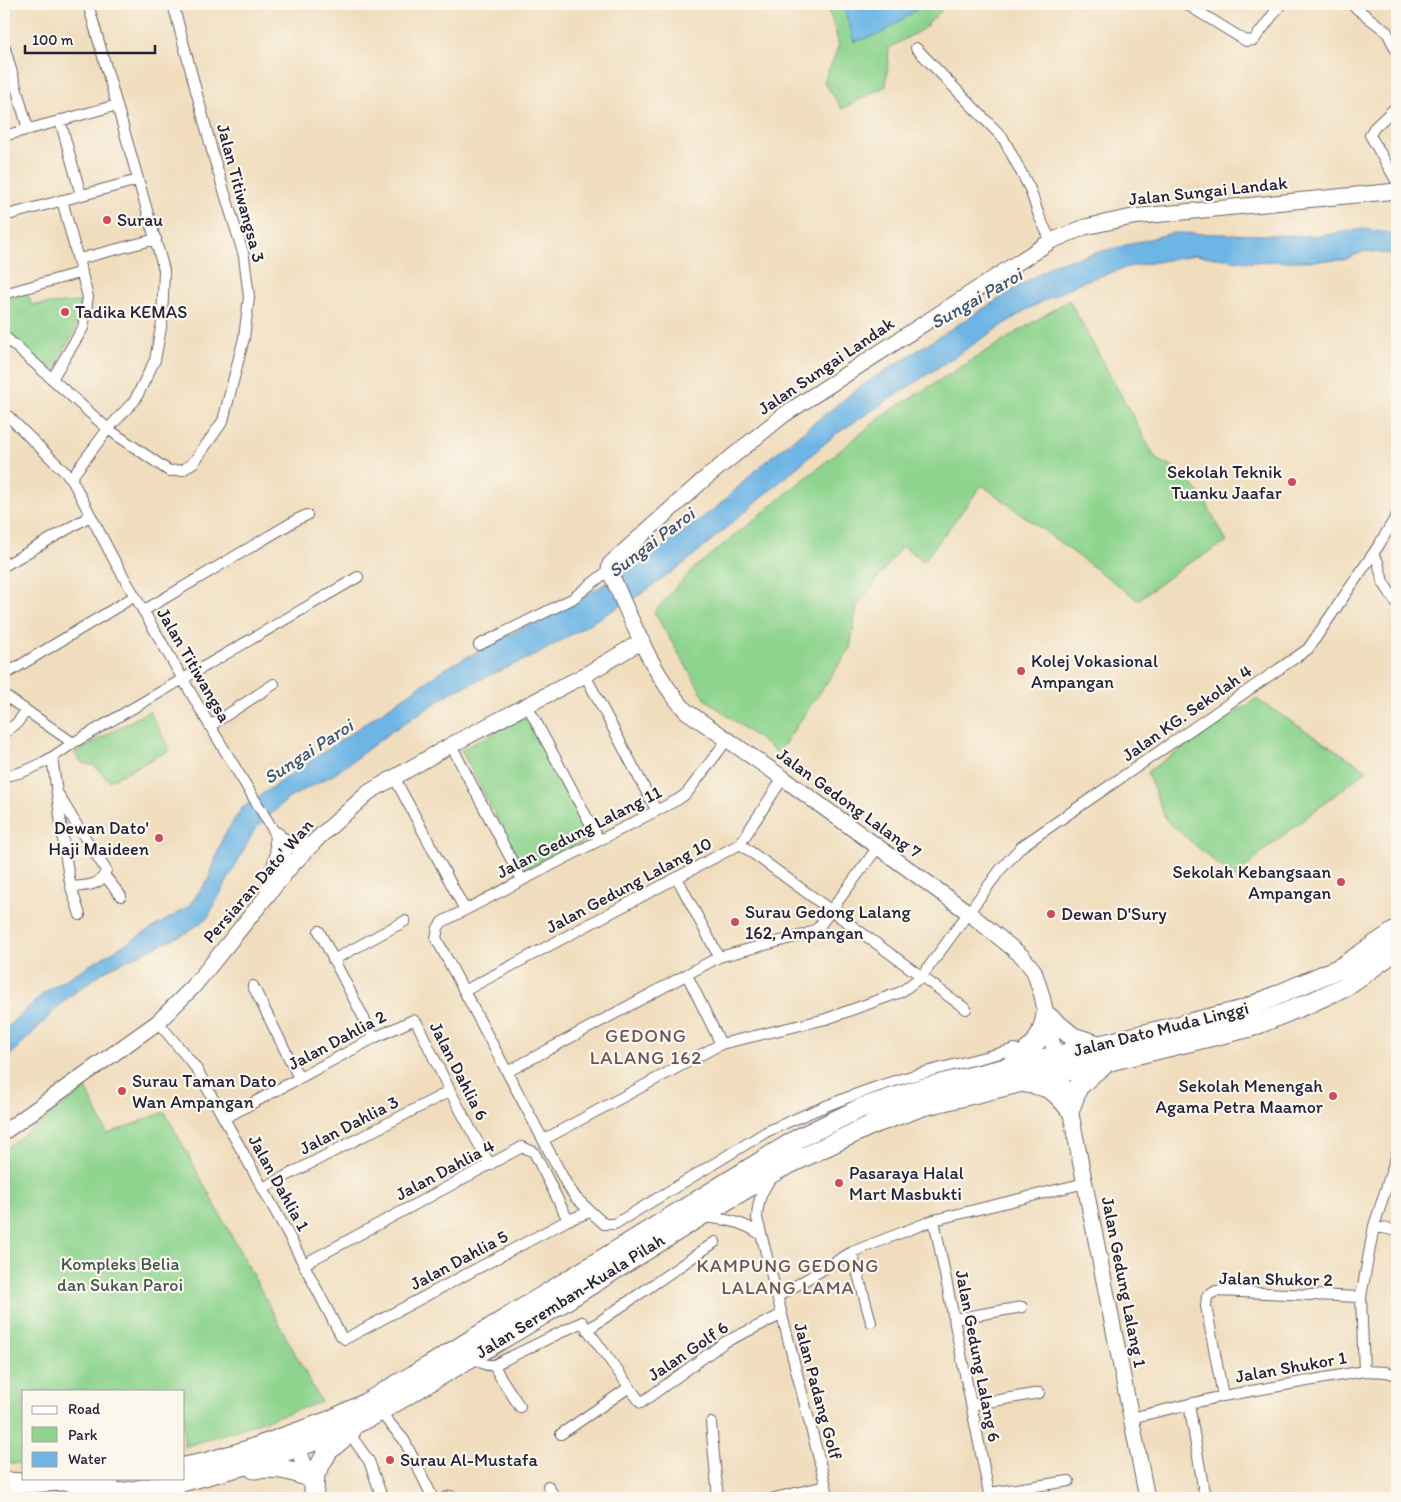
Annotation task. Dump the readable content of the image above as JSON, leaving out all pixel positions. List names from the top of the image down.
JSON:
{
  "streets": {
    "highway": ["Jalan Dato Muda Linggi", "Jalan Seremban-Kuala Pilah"],
    "street": [
      "Jalan Sungai Landak",
      "Jalan Titiwangsa 3",
      "Jalan Titiwangsa",
      "Jalan KG. Sekolah 4",
      "Jalan Gedong Lalang 7",
      "Jalan Gedung Lalang 11",
      "Persiaran Dato' Wan",
      "Jalan Gedung Lalang 10",
      "Jalan Dahlia 2",
      "Jalan Dahlia 6",
      "Jalan Dahlia 3",
      "Jalan Dahlia 4",
      "Jalan Dahlia 1",
      "Jalan Dahlia 5",
      "Jalan Shukor 2",
      "Jalan Gedung Lalang 1",
      "Jalan Golf 6",
      "Jalan Gedung Lalang 6",
      "Jalan Shukor 1",
      "Jalan Padang Golf"
    ]
  },
  "crossings": [
    ["Jalan Sungai Landak", "Jalan Gedong Lalang 7"],
    ["Jalan Titiwangsa", "Persiaran Dato' Wan"],
    ["Jalan KG. Sekolah 4", "Jalan Gedong Lalang 7"],
    ["Jalan Gedong Lalang 7", "Jalan Gedung Lalang 11"],
    ["Jalan Gedong Lalang 7", "Persiaran Dato' Wan"],
    ["Jalan Gedong Lalang 7", "Jalan Gedung Lalang 10"],
    ["Jalan Gedong Lalang 7", "Jalan Dato Muda Linggi"],
    ["Jalan Gedong Lalang 7", "Jalan Gedung Lalang 1"],
    ["Jalan Gedong Lalang 7", "Jalan Seremban-Kuala Pilah"],
    ["Jalan Gedung Lalang 11", "Jalan Gedung Lalang 10"],
    ["Persiaran Dato' Wan", "Jalan Dahlia 1"],
    ["Jalan Dato Muda Linggi", "Jalan Gedung Lalang 1"],
    ["Jalan Dato Muda Linggi", "Jalan Seremban-Kuala Pilah"],
    ["Jalan Dahlia 2", "Jalan Dahlia 6"],
    ["Jalan Dahlia 2", "Jalan Dahlia 1"],
    ["Jalan Dahlia 6", "Jalan Dahlia 3"],
    ["Jalan Dahlia 6", "Jalan Dahlia 4"],
    ["Jalan Dahlia 3", "Jalan Dahlia 1"],
    ["Jalan Dahlia 4", "Jalan Dahlia 1"],
    ["Jalan Dahlia 4", "Jalan Dahlia 5"],
    ["Jalan Dahlia 1", "Jalan Dahlia 5"],
    ["Jalan Shukor 2", "Jalan Shukor 1"],
    ["Jalan Gedung Lalang 1", "Jalan Seremban-Kuala Pilah"],
    ["Jalan Seremban-Kuala Pilah", "Jalan Padang Golf"],
    ["Jalan Golf 6", "Jalan Padang Golf"]
  ],
  "districts": ["GEDONG LALANG 162", "KAMPUNG GEDONG LALANG LAMA"],
  "water": ["Sungai Paroi"],
  "parks": ["Kompleks Belia dan Sukan Paroi"],
  "places": [
    "Surau",
    "Tadika KEMAS",
    "Sekolah Teknik Tuanku Jaafar",
    "Kolej Vokasional Ampangan",
    "Dewan Dato' Haji Maideen",
    "Sekolah Kebangsaan Ampangan",
    "Dewan D'Sury",
    "Surau Gedong Lalang 162, Ampangan",
    "Surau Taman Dato Wan Ampangan",
    "Sekolah Menengah Agama Petra Maamor",
    "Pasaraya Halal Mart Masbukti",
    "Surau Al-Mustafa"
  ],
  "legend": ["Road", "Park", "Water"],
  "scale_bar": "100 m"
}
